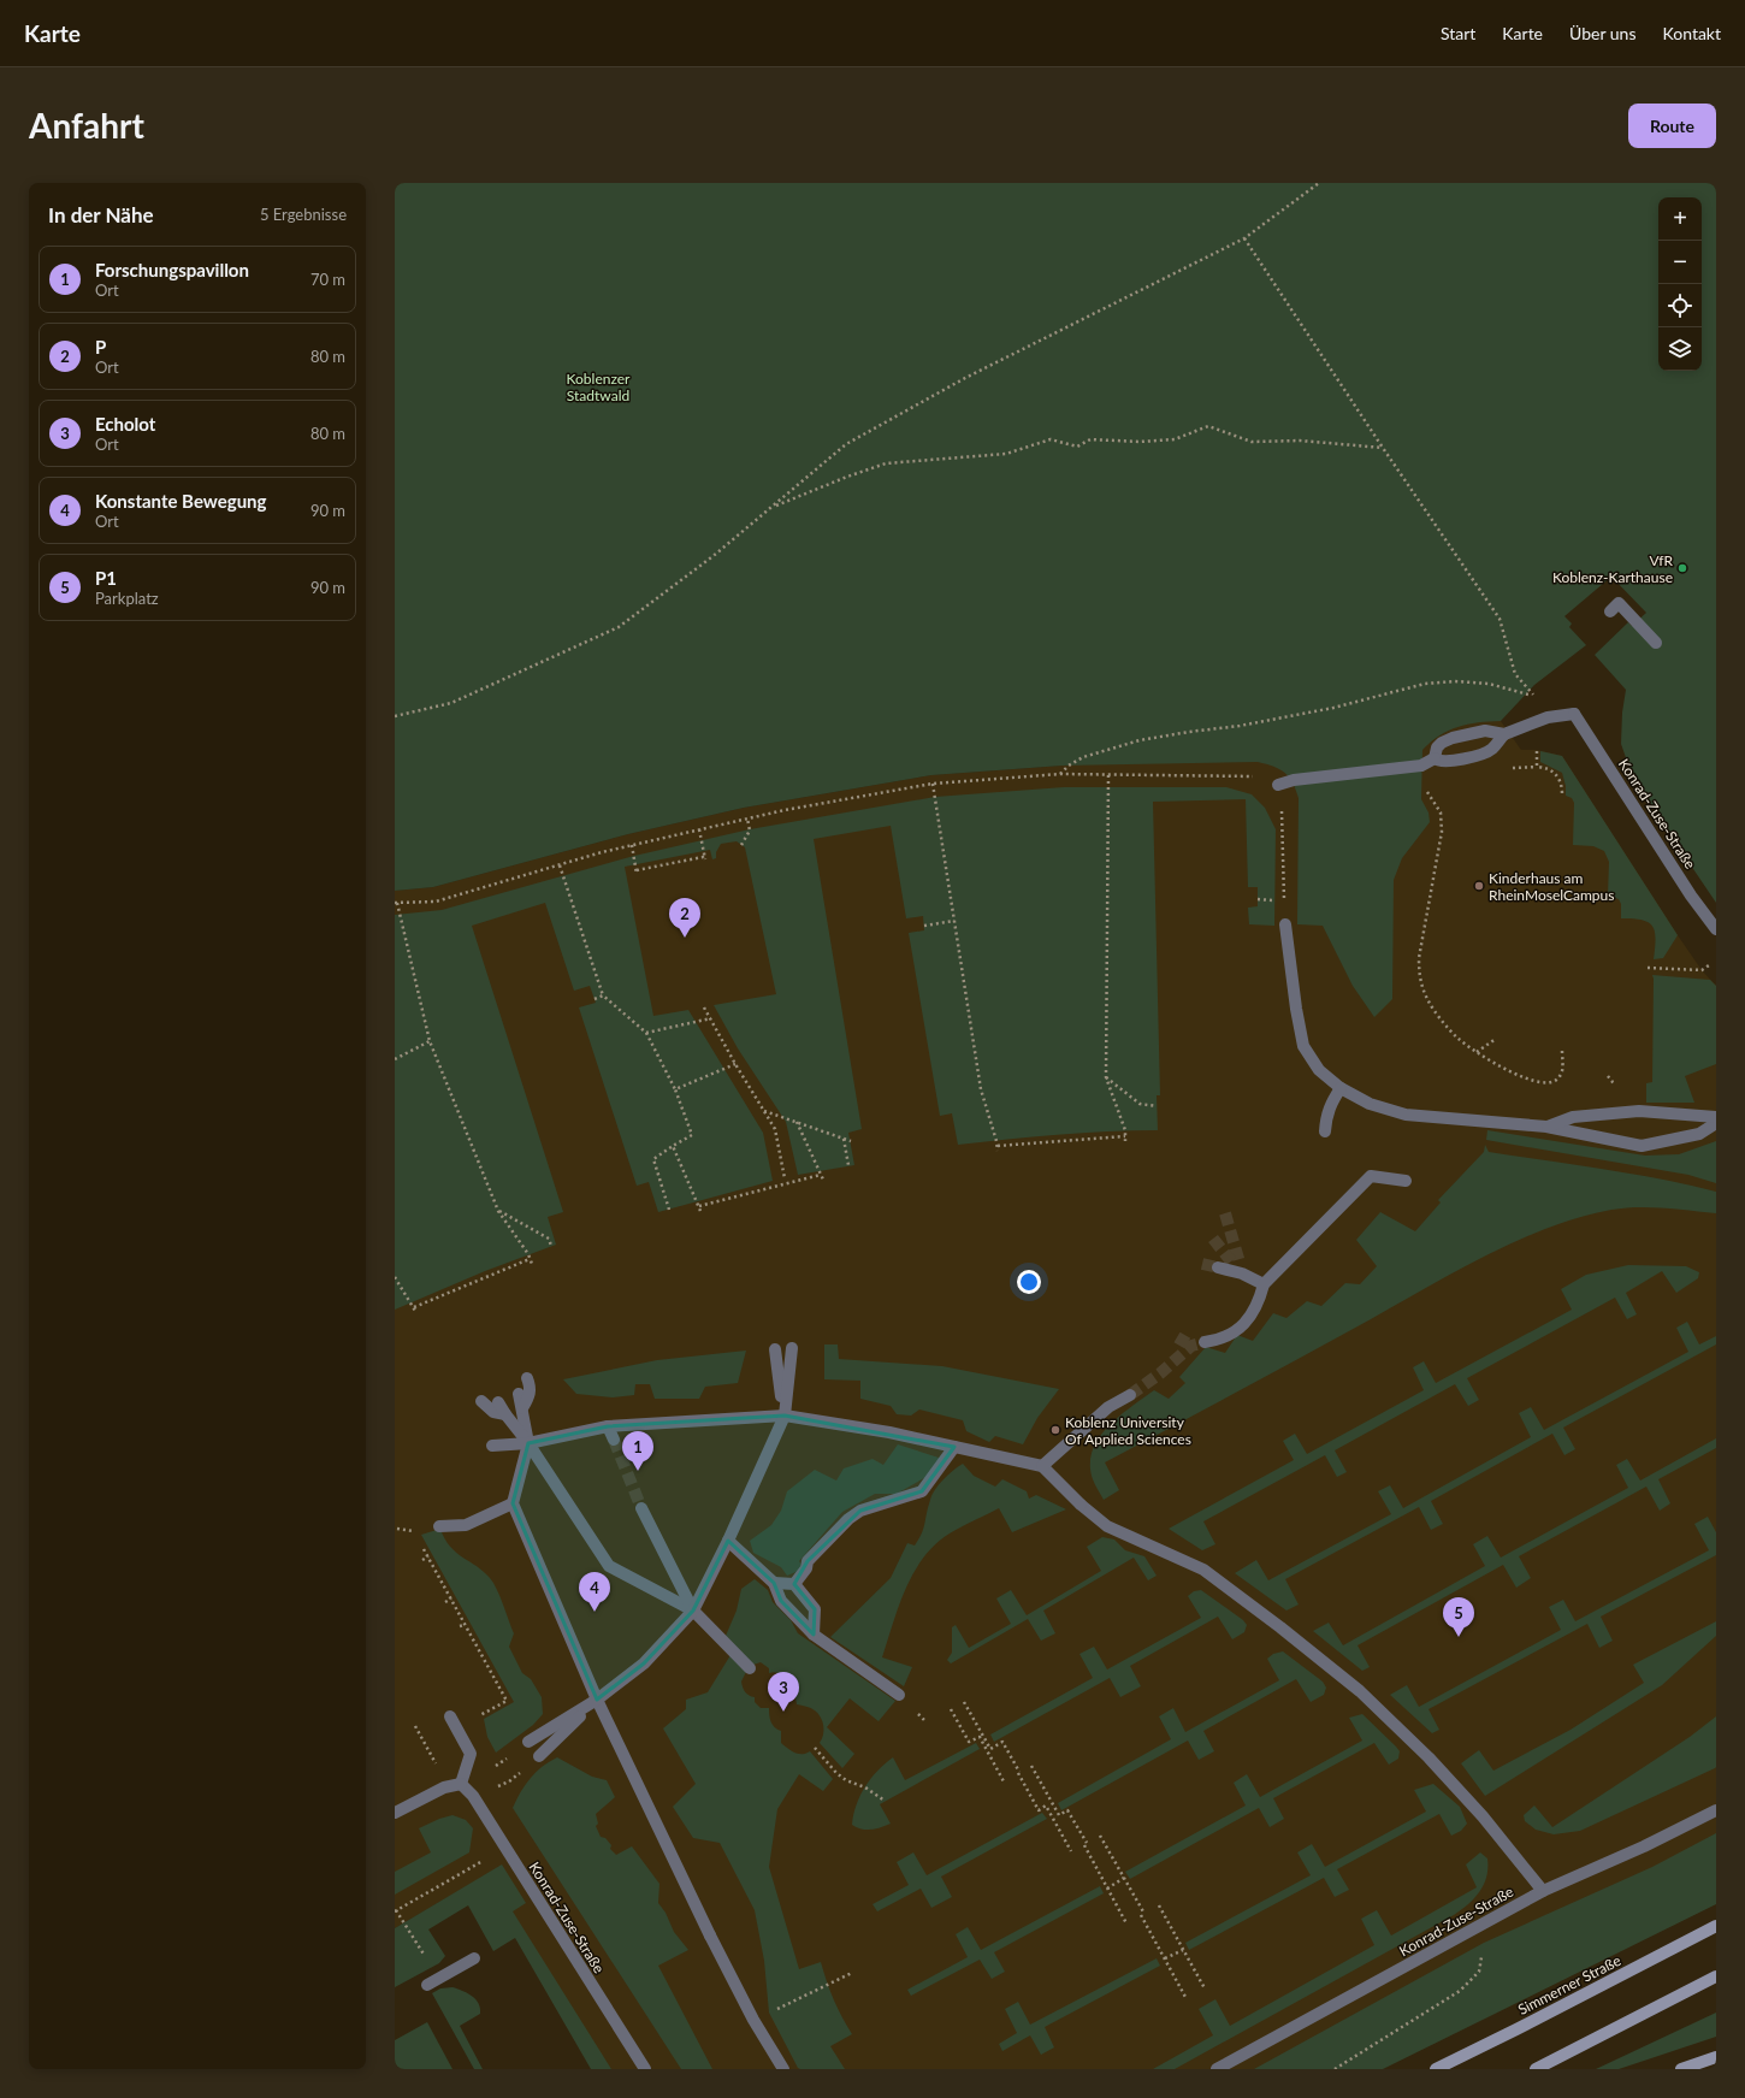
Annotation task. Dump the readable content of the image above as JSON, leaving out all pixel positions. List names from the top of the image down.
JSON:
{
  "streets": {
    "street": ["Konrad-Zuse-Straße", "Simmerner Straße"]
  },
  "parks": ["Koblenzer Stadtwald"],
  "places": ["VfR Koblenz-Karthause", "Kinderhaus am RheinMoselCampus", "Koblenz University Of Applied Sciences"],
  "page": {
    "header": "Karte",
    "nav": [
      "Start",
      "Karte",
      "Über uns",
      "Kontakt"
    ],
    "buttons": "Route",
    "title": "Anfahrt",
    "heading": ["In der Nähe", "5 Ergebnisse"],
    "map_buttons": ["+", "−"],
    "list": [
      {
        "mark": "1",
        "name": "Forschungspavillon",
        "note": "Ort",
        "value": "70 m"
      },
      {
        "mark": "2",
        "name": "P",
        "note": "Ort",
        "value": "80 m"
      },
      {
        "mark": "3",
        "name": "Echolot",
        "note": "Ort",
        "value": "80 m"
      },
      {
        "mark": "4",
        "name": "Konstante Bewegung",
        "note": "Ort",
        "value": "90 m"
      },
      {
        "mark": "5",
        "name": "P1",
        "note": "Parkplatz",
        "value": "90 m"
      }
    ],
    "pins": [
      "2",
      "1",
      "4",
      "5",
      "3"
    ]
  }
}
